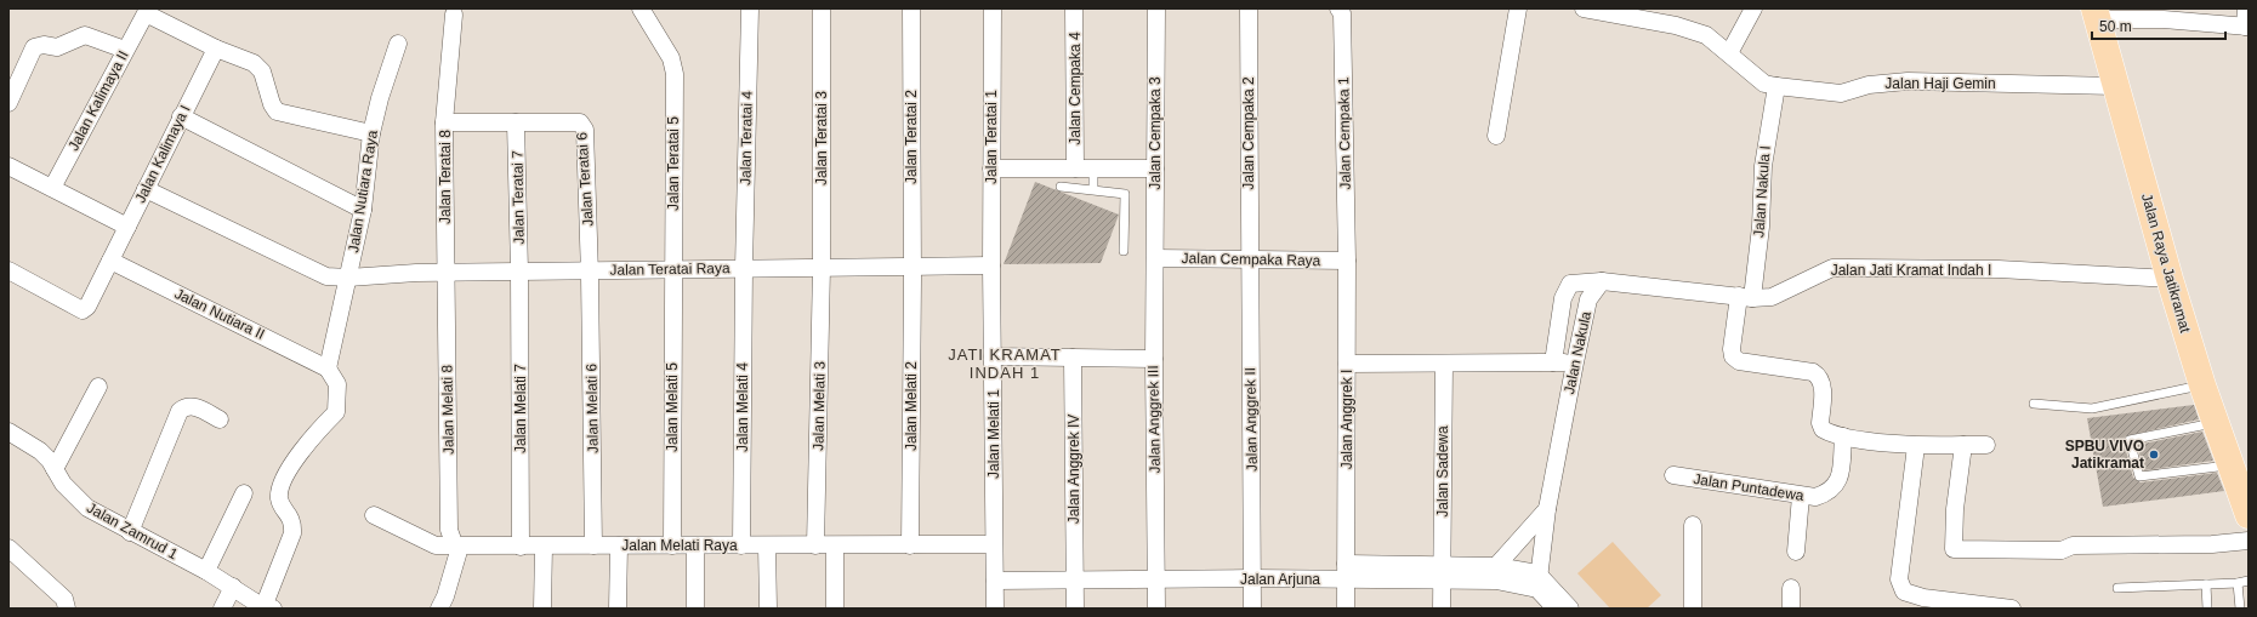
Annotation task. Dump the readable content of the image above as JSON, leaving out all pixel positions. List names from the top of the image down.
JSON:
{
  "streets": {
    "main road": ["Jalan Raya Jatikramat"],
    "street": [
      "Jalan Haji Gemin",
      "Jalan Cempaka 4",
      "Jalan Kalimaya II",
      "Jalan Cempaka 3",
      "Jalan Cempaka 2",
      "Jalan Cempaka 1",
      "Jalan Teratai 2",
      "Jalan Teratai 1",
      "Jalan Teratai 4",
      "Jalan Teratai 3",
      "Jalan Kalimaya I",
      "Jalan Teratai 5",
      "Jalan Teratai 8",
      "Jalan Teratai 6",
      "Jalan Nutiara Raya",
      "Jalan Nakula I",
      "Jalan Teratai 7",
      "Jalan Cempaka Raya",
      "Jalan Teratai Raya",
      "Jalan Jati Kramat Indah I",
      "Jalan Nutiara II",
      "Jalan Nakula",
      "Jalan Melati 3",
      "Jalan Melati 2",
      "Jalan Melati 5",
      "Jalan Melati 4",
      "Jalan Melati 7",
      "Jalan Melati 6",
      "Jalan Melati 8",
      "Jalan Anggrek III",
      "Jalan Anggrek II",
      "Jalan Anggrek I",
      "Jalan Melati 1",
      "Jalan Anggrek IV",
      "Jalan Sadewa",
      "Jalan Puntadewa",
      "Jalan Zamrud 1",
      "Jalan Melati Raya",
      "Jalan Arjuna"
    ]
  },
  "crossings": [
    ["Jalan Haji Gemin", "Jalan Nakula I"],
    ["Jalan Haji Gemin", "Jalan Raya Jatikramat"],
    ["Jalan Kalimaya II", "Jalan Kalimaya I"],
    ["Jalan Cempaka 3", "Jalan Cempaka Raya"],
    ["Jalan Cempaka 3", "Jalan Anggrek III"],
    ["Jalan Cempaka 2", "Jalan Cempaka Raya"],
    ["Jalan Cempaka 2", "Jalan Anggrek II"],
    ["Jalan Cempaka 1", "Jalan Cempaka Raya"],
    ["Jalan Cempaka 1", "Jalan Anggrek I"],
    ["Jalan Teratai 2", "Jalan Teratai Raya"],
    ["Jalan Teratai 2", "Jalan Melati 2"],
    ["Jalan Teratai 1", "Jalan Teratai Raya"],
    ["Jalan Teratai 1", "Jalan Melati 1"],
    ["Jalan Teratai 4", "Jalan Teratai Raya"],
    ["Jalan Teratai 4", "Jalan Melati 4"],
    ["Jalan Teratai 3", "Jalan Teratai Raya"],
    ["Jalan Teratai 3", "Jalan Melati 3"],
    ["Jalan Kalimaya I", "Jalan Teratai Raya"],
    ["Jalan Kalimaya I", "Jalan Nutiara II"],
    ["Jalan Teratai 5", "Jalan Teratai Raya"],
    ["Jalan Teratai 5", "Jalan Melati 5"],
    ["Jalan Teratai 8", "Jalan Teratai 6"],
    ["Jalan Teratai 8", "Jalan Teratai 7"],
    ["Jalan Teratai 8", "Jalan Teratai Raya"],
    ["Jalan Teratai 8", "Jalan Melati 8"],
    ["Jalan Teratai 6", "Jalan Teratai 7"],
    ["Jalan Teratai 6", "Jalan Teratai Raya"],
    ["Jalan Teratai 6", "Jalan Melati 6"],
    ["Jalan Nutiara Raya", "Jalan Teratai Raya"],
    ["Jalan Nutiara Raya", "Jalan Nutiara II"],
    ["Jalan Nakula I", "Jalan Jati Kramat Indah I"],
    ["Jalan Nakula I", "Jalan Puntadewa"],
    ["Jalan Teratai 7", "Jalan Teratai Raya"],
    ["Jalan Teratai 7", "Jalan Melati 7"],
    ["Jalan Cempaka Raya", "Jalan Anggrek III"],
    ["Jalan Cempaka Raya", "Jalan Anggrek II"],
    ["Jalan Cempaka Raya", "Jalan Anggrek I"],
    ["Jalan Raya Jatikramat", "Jalan Jati Kramat Indah I"],
    ["Jalan Teratai Raya", "Jalan Melati 3"],
    ["Jalan Teratai Raya", "Jalan Melati 2"],
    ["Jalan Teratai Raya", "Jalan Melati 5"],
    ["Jalan Teratai Raya", "Jalan Melati 4"],
    ["Jalan Teratai Raya", "Jalan Melati 7"],
    ["Jalan Teratai Raya", "Jalan Melati 6"],
    ["Jalan Teratai Raya", "Jalan Melati 8"],
    ["Jalan Teratai Raya", "Jalan Melati 1"],
    ["Jalan Jati Kramat Indah I", "Jalan Nakula"],
    ["Jalan Nakula", "Jalan Arjuna"],
    ["Jalan Melati 3", "Jalan Melati Raya"],
    ["Jalan Melati 2", "Jalan Melati Raya"],
    ["Jalan Melati 5", "Jalan Melati Raya"],
    ["Jalan Melati 4", "Jalan Melati Raya"],
    ["Jalan Melati 7", "Jalan Melati Raya"],
    ["Jalan Melati 6", "Jalan Melati Raya"],
    ["Jalan Melati 8", "Jalan Melati Raya"],
    ["Jalan Anggrek III", "Jalan Arjuna"],
    ["Jalan Anggrek II", "Jalan Arjuna"],
    ["Jalan Anggrek I", "Jalan Arjuna"],
    ["Jalan Melati 1", "Jalan Melati Raya"],
    ["Jalan Melati 1", "Jalan Arjuna"],
    ["Jalan Anggrek IV", "Jalan Arjuna"],
    ["Jalan Sadewa", "Jalan Arjuna"]
  ],
  "districts": ["JATI KRAMAT INDAH 1"],
  "places": ["SPBU VIVO Jatikramat"],
  "scale_bar": "50 m"
}
